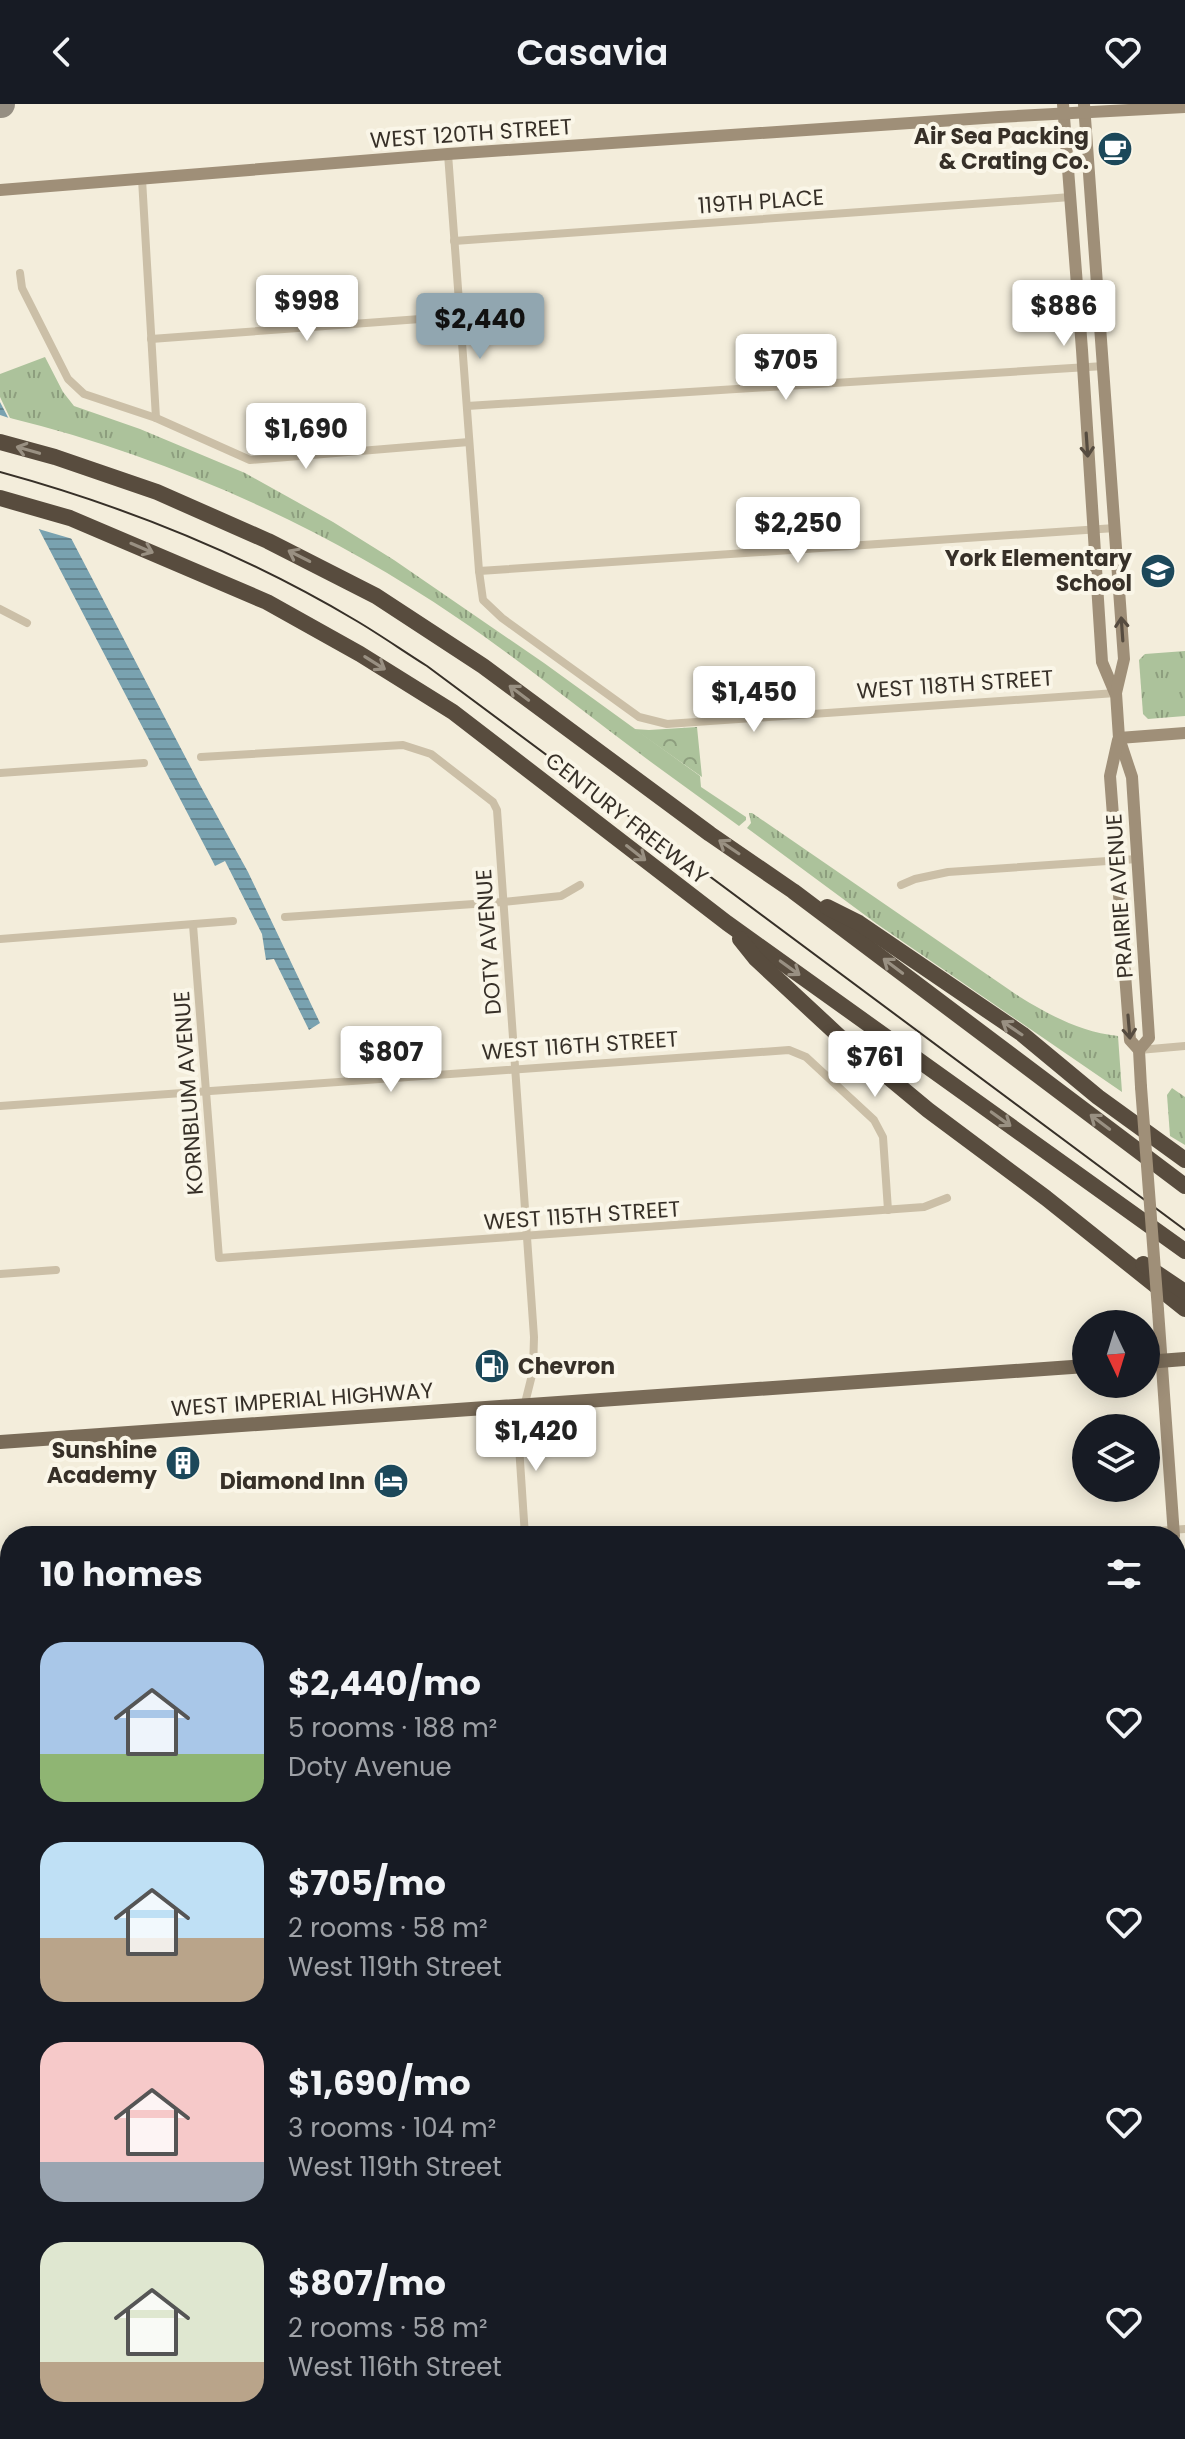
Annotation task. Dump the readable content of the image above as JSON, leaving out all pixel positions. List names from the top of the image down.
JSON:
{
  "streets": {
    "highway": ["CENTURY FREEWAY"],
    "main road": ["WEST 120TH STREET", "PRAIRIE AVENUE", "WEST IMPERIAL HIGHWAY"],
    "street": [
      "119TH PLACE",
      "WEST 118TH STREET",
      "DOTY AVENUE",
      "WEST 116TH STREET",
      "KORNBLUM AVENUE",
      "WEST 115TH STREET"
    ]
  },
  "crossings": [
    ["WEST 120TH STREET", "PRAIRIE AVENUE"],
    ["119TH PLACE", "PRAIRIE AVENUE"],
    ["WEST 118TH STREET", "PRAIRIE AVENUE"],
    ["DOTY AVENUE", "WEST 116TH STREET"],
    ["DOTY AVENUE", "WEST 115TH STREET"],
    ["DOTY AVENUE", "WEST IMPERIAL HIGHWAY"],
    ["WEST 116TH STREET", "KORNBLUM AVENUE"],
    ["WEST 116TH STREET", "WEST 115TH STREET"],
    ["KORNBLUM AVENUE", "WEST 115TH STREET"]
  ],
  "places": {
    "cafe": ["Air Sea Packing & Crating Co."],
    "school or university": ["York Elementary School"],
    "fuel station": ["Chevron"],
    "building": ["Sunshine Academy"],
    "hotel": ["Diamond Inn"]
  },
  "north": "bottom",
  "page": {
    "header": "Casavia",
    "price": [
      "$998",
      "$886",
      "$2,440",
      "$705",
      "$1,690",
      "$2,250",
      "$1,450",
      "$807",
      "$761",
      "$1,420"
    ],
    "heading": "10 homes",
    "list": [
      {
        "name": "$2,440/mo",
        "note": "5 rooms · 188 m² · Doty Avenue"
      },
      {
        "name": "$705/mo",
        "note": "2 rooms · 58 m² · West 119th Street"
      },
      {
        "name": "$1,690/mo",
        "note": "3 rooms · 104 m² · West 119th Street"
      },
      {
        "name": "$807/mo",
        "note": "2 rooms · 58 m² · West 116th Street"
      }
    ]
  }
}
